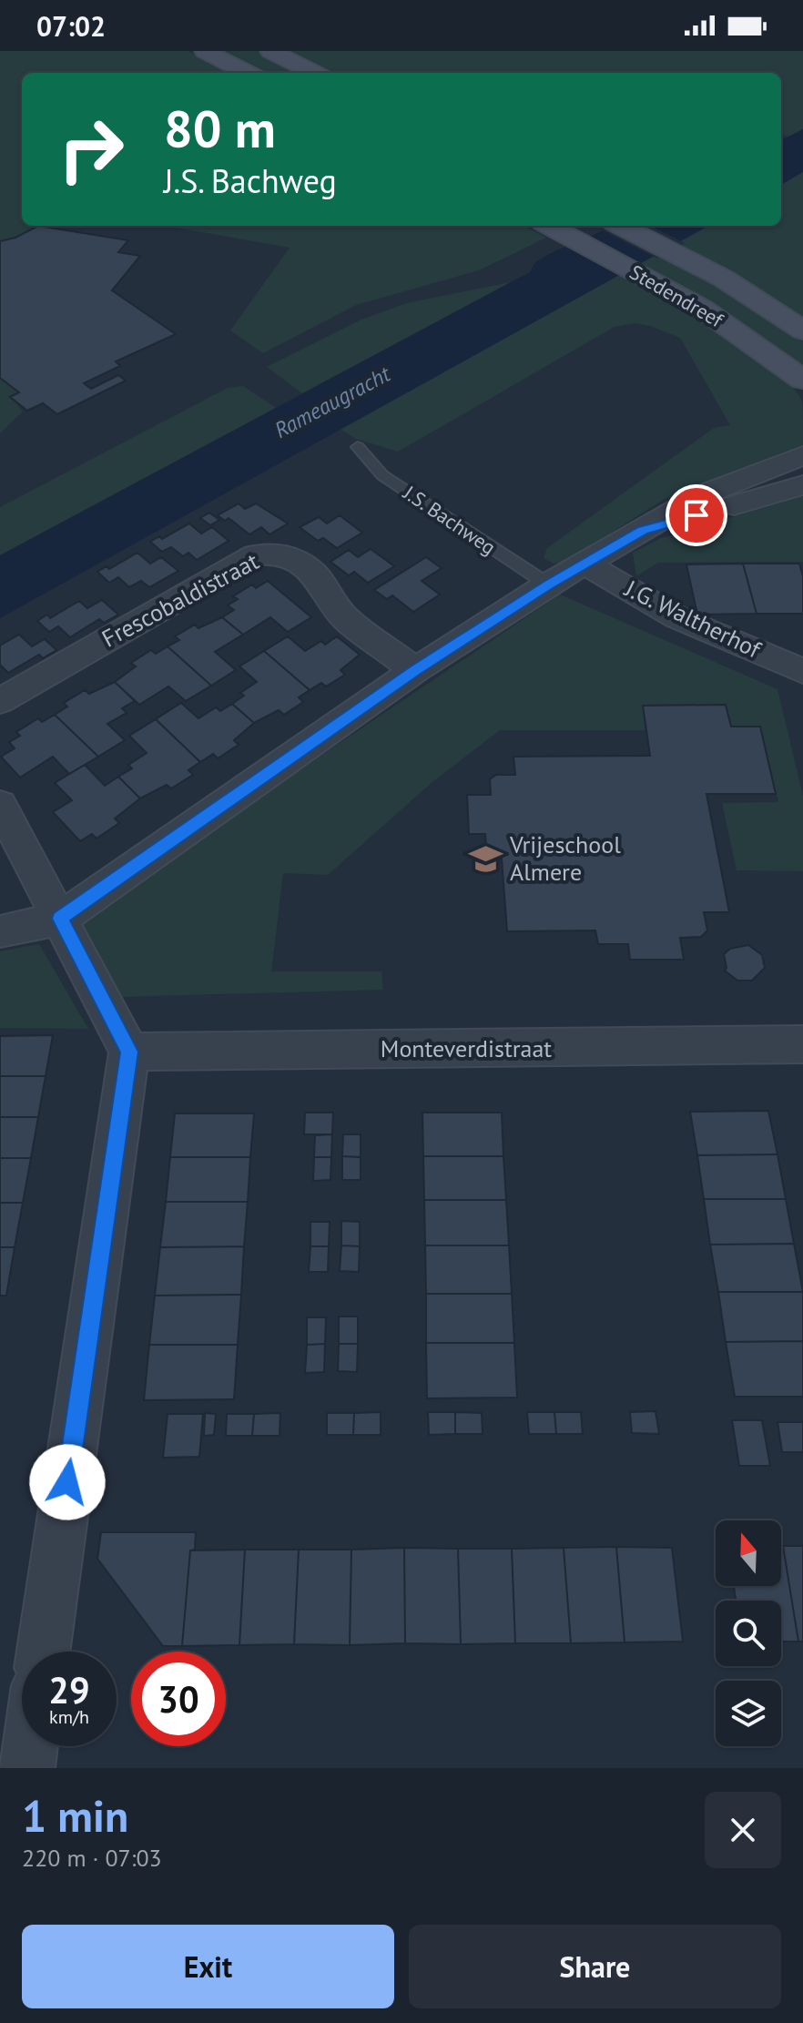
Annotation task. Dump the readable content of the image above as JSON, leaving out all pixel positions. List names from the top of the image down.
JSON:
{
  "streets": {
    "main road": ["Stedendreef"],
    "street": ["Frescobaldistraat", "J.G. Waltherhof", "Monteverdistraat"],
    "lane": ["J.S. Bachweg"]
  },
  "water": ["Rameaugracht"],
  "places": {
    "school or university": ["Vrijeschool Almere"]
  },
  "north": "top",
  "page": {
    "status": "07:02",
    "turn": ["80 m", "J.S. Bachweg"],
    "speed": "29 km/h",
    "limit": "30",
    "heading": ["1 min", "220 m · 07:03"],
    "buttons": ["Exit", "Share"]
  }
}
